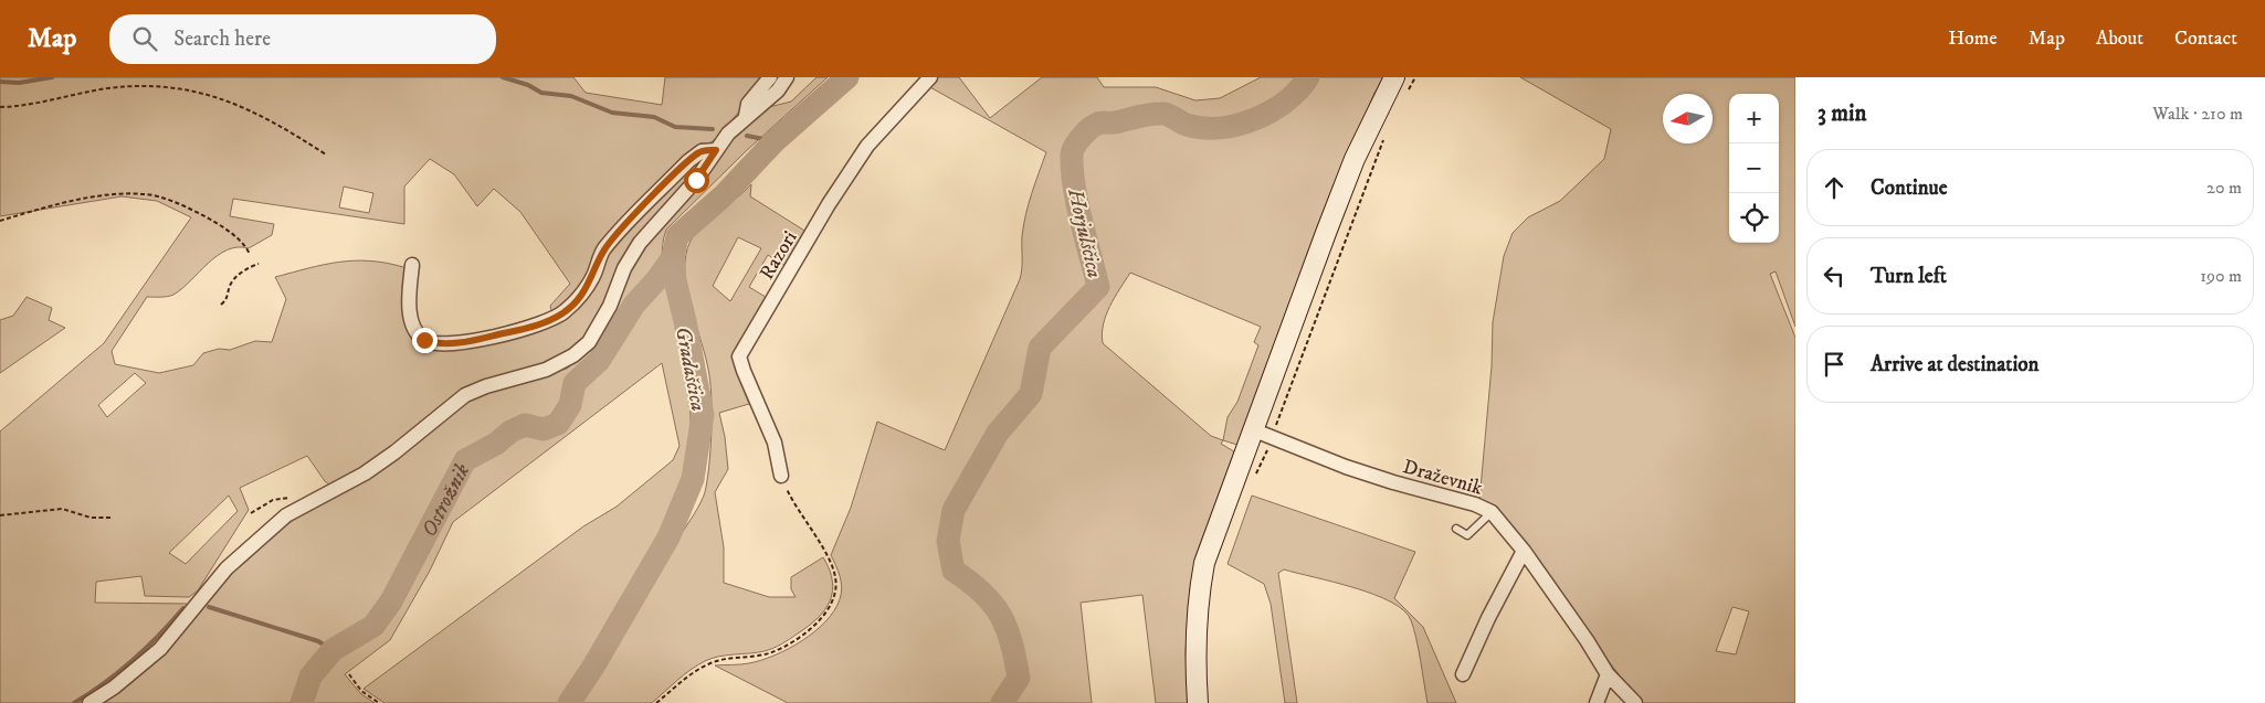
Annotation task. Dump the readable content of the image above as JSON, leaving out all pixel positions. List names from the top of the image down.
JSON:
{
  "streets": {
    "street": ["Razori", "Draževnik"]
  },
  "water": ["Horjulščica", "Gradaščica", "Ostrožnik"],
  "north": "left",
  "page": {
    "header": "Map",
    "search": "Search here",
    "nav": [
      "Home",
      "Map",
      "About",
      "Contact"
    ],
    "heading": ["3 min", "Walk · 210 m"],
    "map_buttons": ["+", "−"],
    "list": [
      ["Continue", "20 m"],
      ["Turn left", "190 m"],
      "Arrive at destination"
    ]
  }
}
